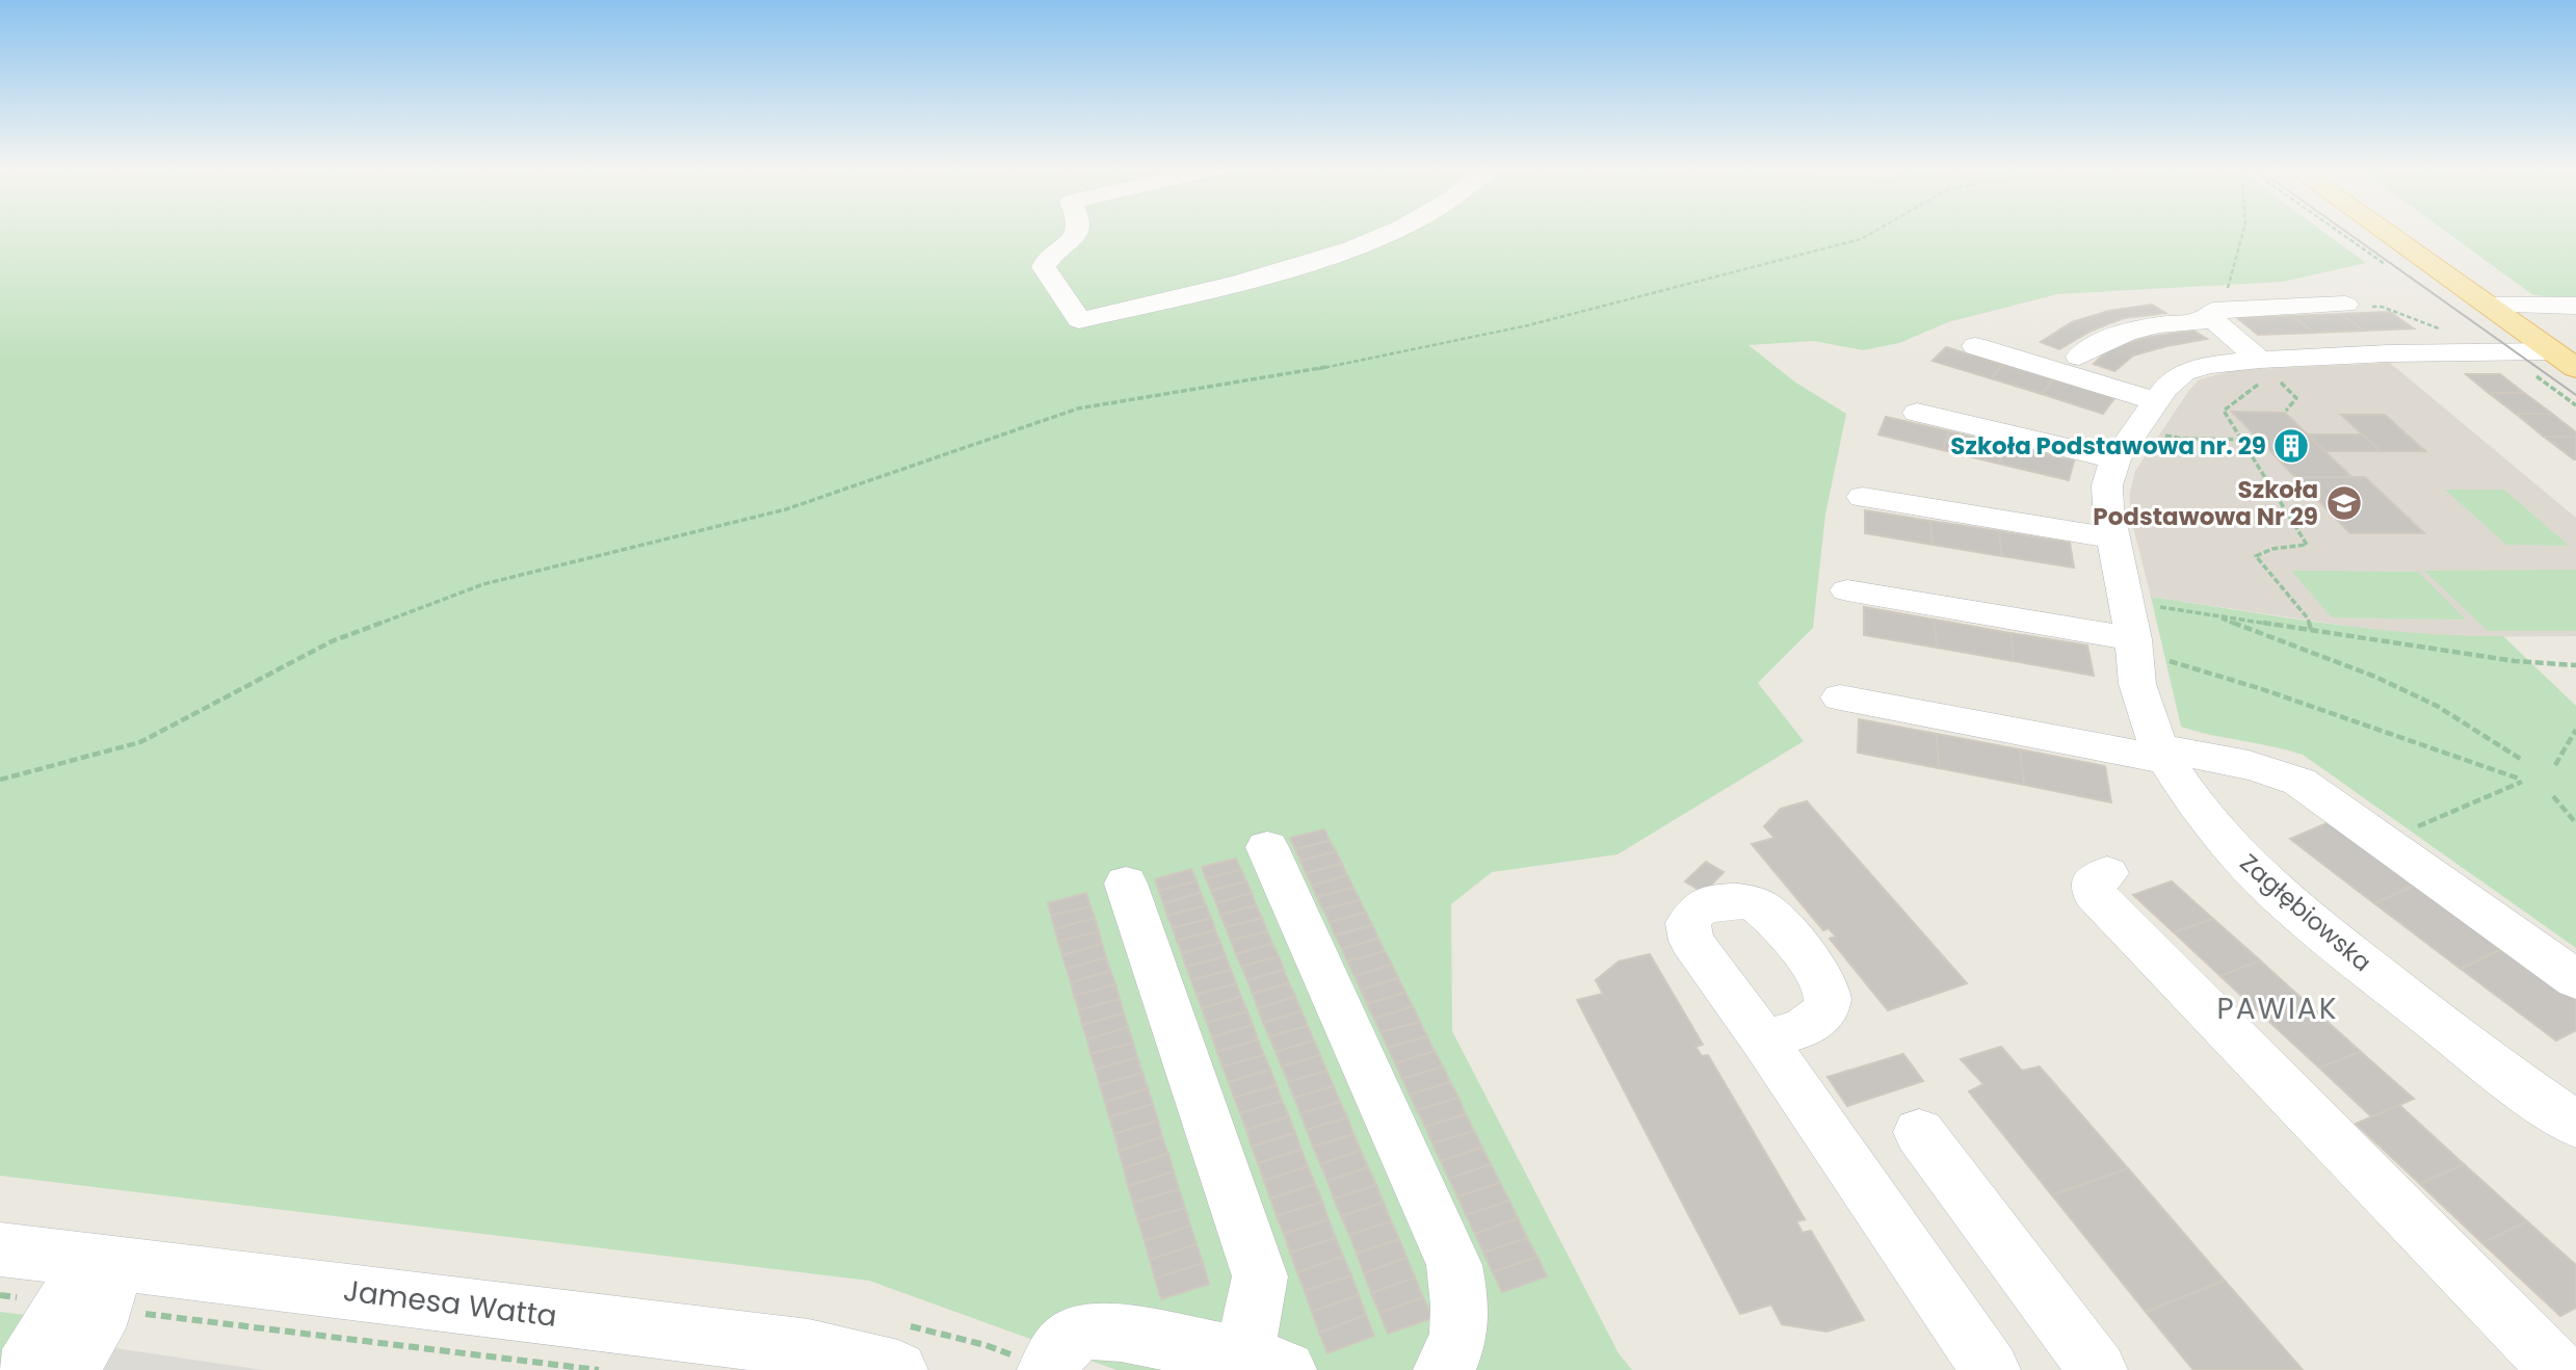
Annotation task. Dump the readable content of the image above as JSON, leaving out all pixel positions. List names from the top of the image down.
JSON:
{
  "streets": {
    "street": ["Zagłębiowska", "Jamesa Watta"]
  },
  "districts": ["PAWIAK"],
  "places": {
    "building": ["Szkoła Podstawowa nr. 29"],
    "school or university": ["Szkoła Podstawowa Nr 29"]
  }
}
